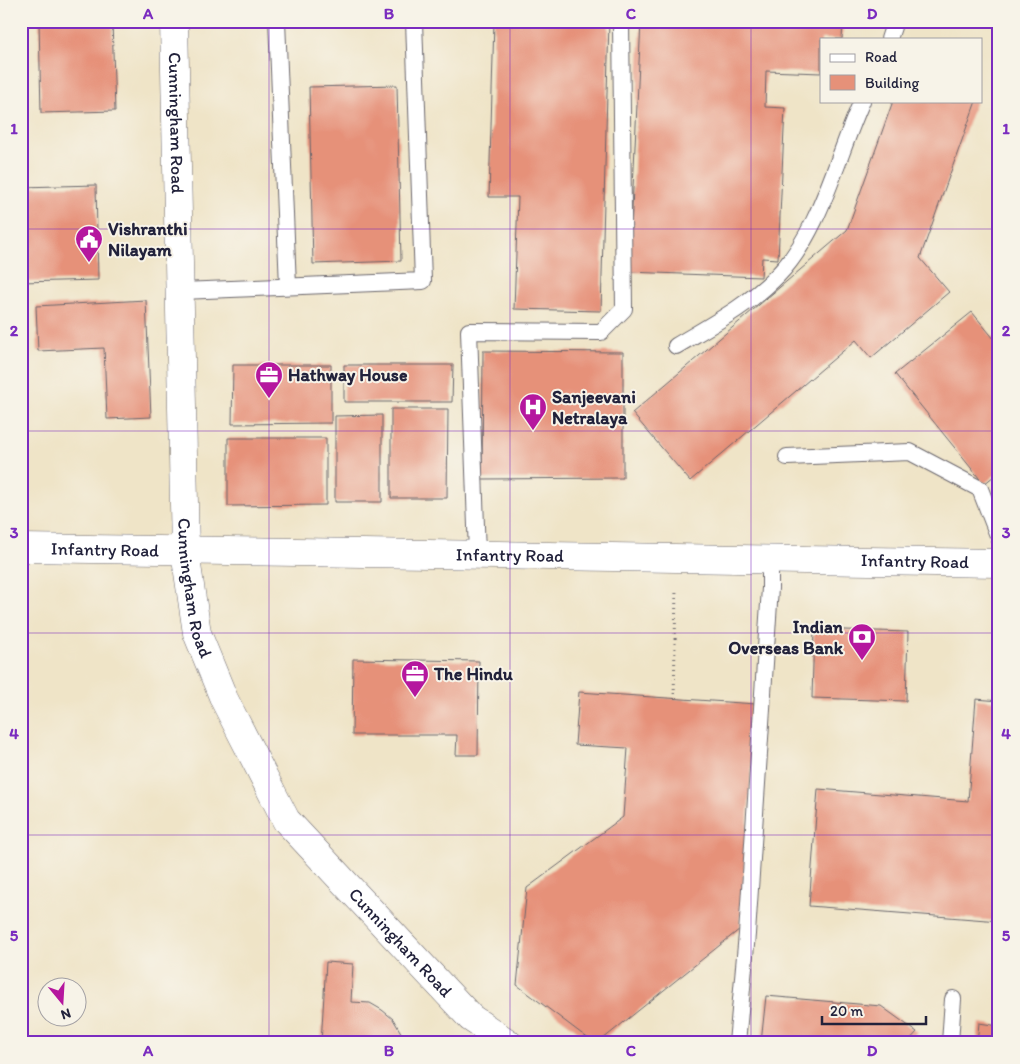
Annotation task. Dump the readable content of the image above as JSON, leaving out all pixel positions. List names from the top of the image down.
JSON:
{
  "streets": {
    "street": ["Cunningham Road", "Infantry Road"]
  },
  "crossings": [
    ["Cunningham Road", "Infantry Road"]
  ],
  "places": {
    "public building": ["Vishranthi Nilayam"],
    "office": ["Hathway House", "The Hindu"],
    "hospital": ["Sanjeevani Netralaya"],
    "bank": ["Indian Overseas Bank"]
  },
  "legend": ["Road", "Building"],
  "scale_bar": "20 m",
  "north": "bottom",
  "grid": {
    "columns": [
      "A",
      "B",
      "C",
      "D"
    ],
    "rows": [
      "1",
      "2",
      "3",
      "4",
      "5"
    ]
  }
}
